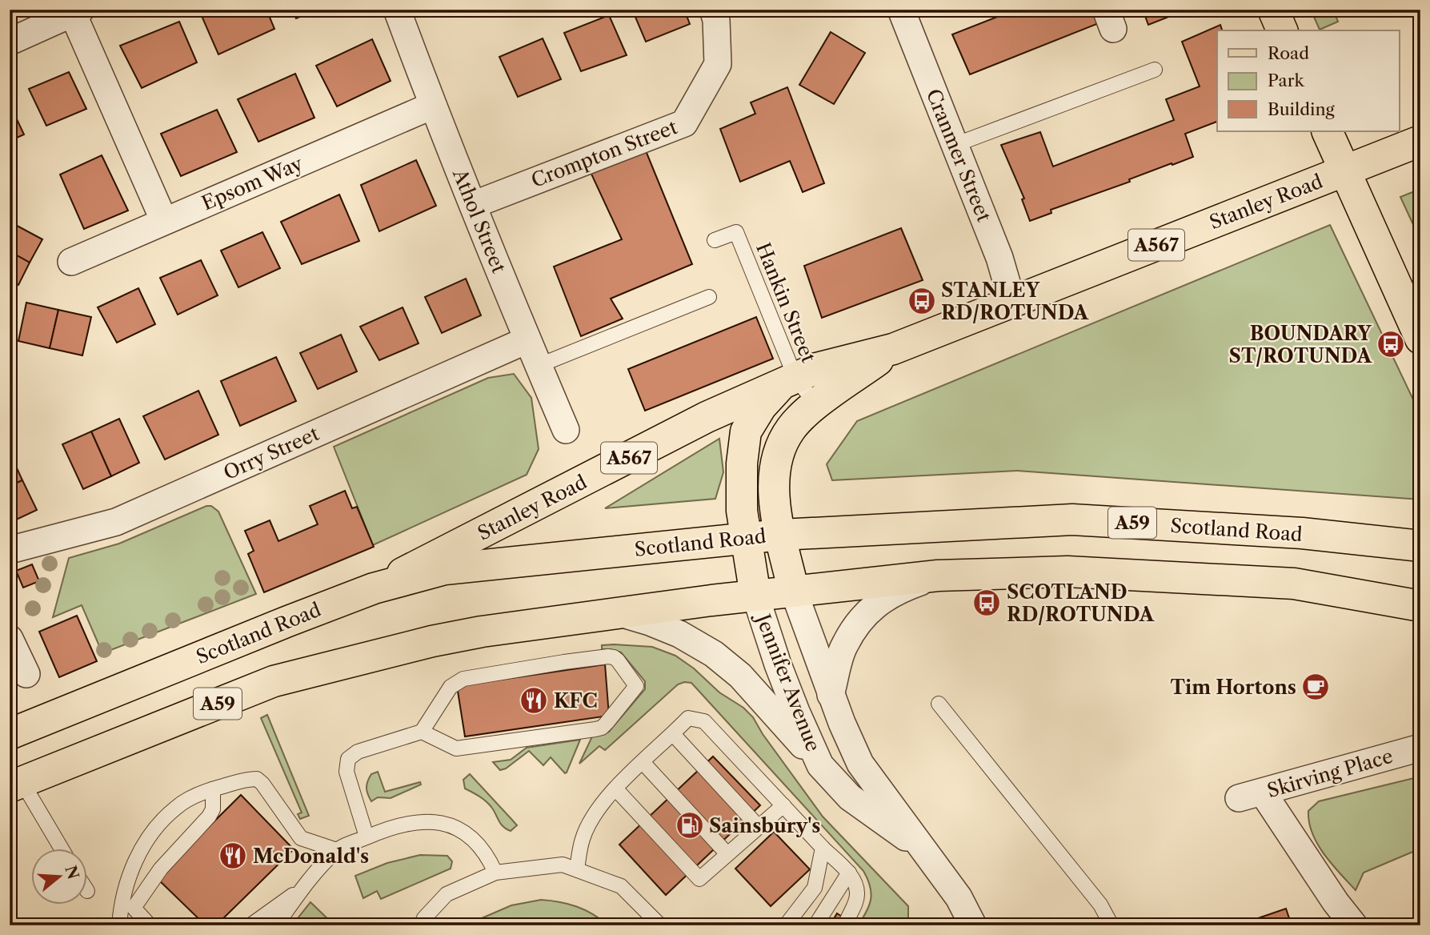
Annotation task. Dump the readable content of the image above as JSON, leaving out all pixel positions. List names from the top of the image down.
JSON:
{
  "streets": {
    "main road": [
      "Stanley Road",
      "A567",
      "A59",
      "Scotland Road"
    ],
    "street": [
      "Crompton Street",
      "Cranmer Street",
      "Epsom Way",
      "Athol Street",
      "Orry Street",
      "Jennifer Avenue",
      "Skirving Place"
    ],
    "lane": ["Hankin Street"]
  },
  "crossings": [
    ["Crompton Street", "Athol Street"],
    ["Cranmer Street", "Stanley Road"],
    ["Epsom Way", "Athol Street"],
    ["Stanley Road", "Hankin Street"],
    ["Stanley Road", "A59"],
    ["Stanley Road", "Scotland Road"],
    ["Stanley Road", "Jennifer Avenue"],
    ["Athol Street", "Orry Street"],
    ["A59", "Jennifer Avenue"]
  ],
  "places": {
    "bus stop": ["STANLEY RD/ROTUNDA", "BOUNDARY ST/ROTUNDA", "SCOTLAND RD/ROTUNDA"],
    "cafe": ["Tim Hortons"],
    "restaurant": ["KFC", "McDonald's"],
    "fuel station": ["Sainsbury's"]
  },
  "legend": ["Road", "Park", "Building"],
  "north": "right"
}
